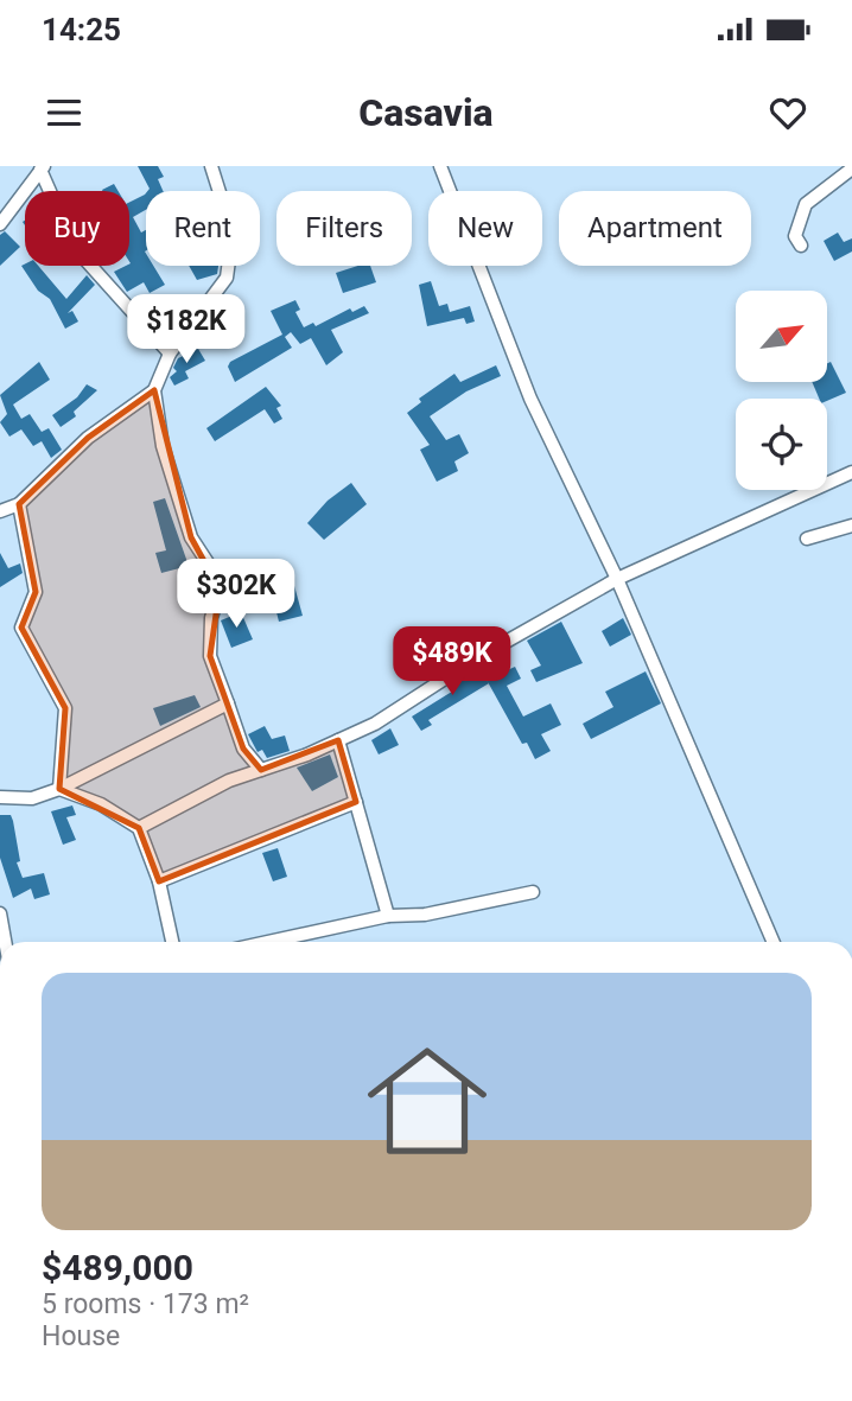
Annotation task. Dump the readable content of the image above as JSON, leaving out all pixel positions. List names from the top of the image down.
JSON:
{
  "north": "top right",
  "page": {
    "status": "14:25",
    "header": "Casavia",
    "chip": [
      "Buy",
      "Rent",
      "Filters",
      "New",
      "Apartment"
    ],
    "price": ["$182K", "$302K", "$489K"],
    "list": [
      {
        "name": "$489,000",
        "note": "5 rooms · 173 m² · House"
      }
    ]
  }
}
